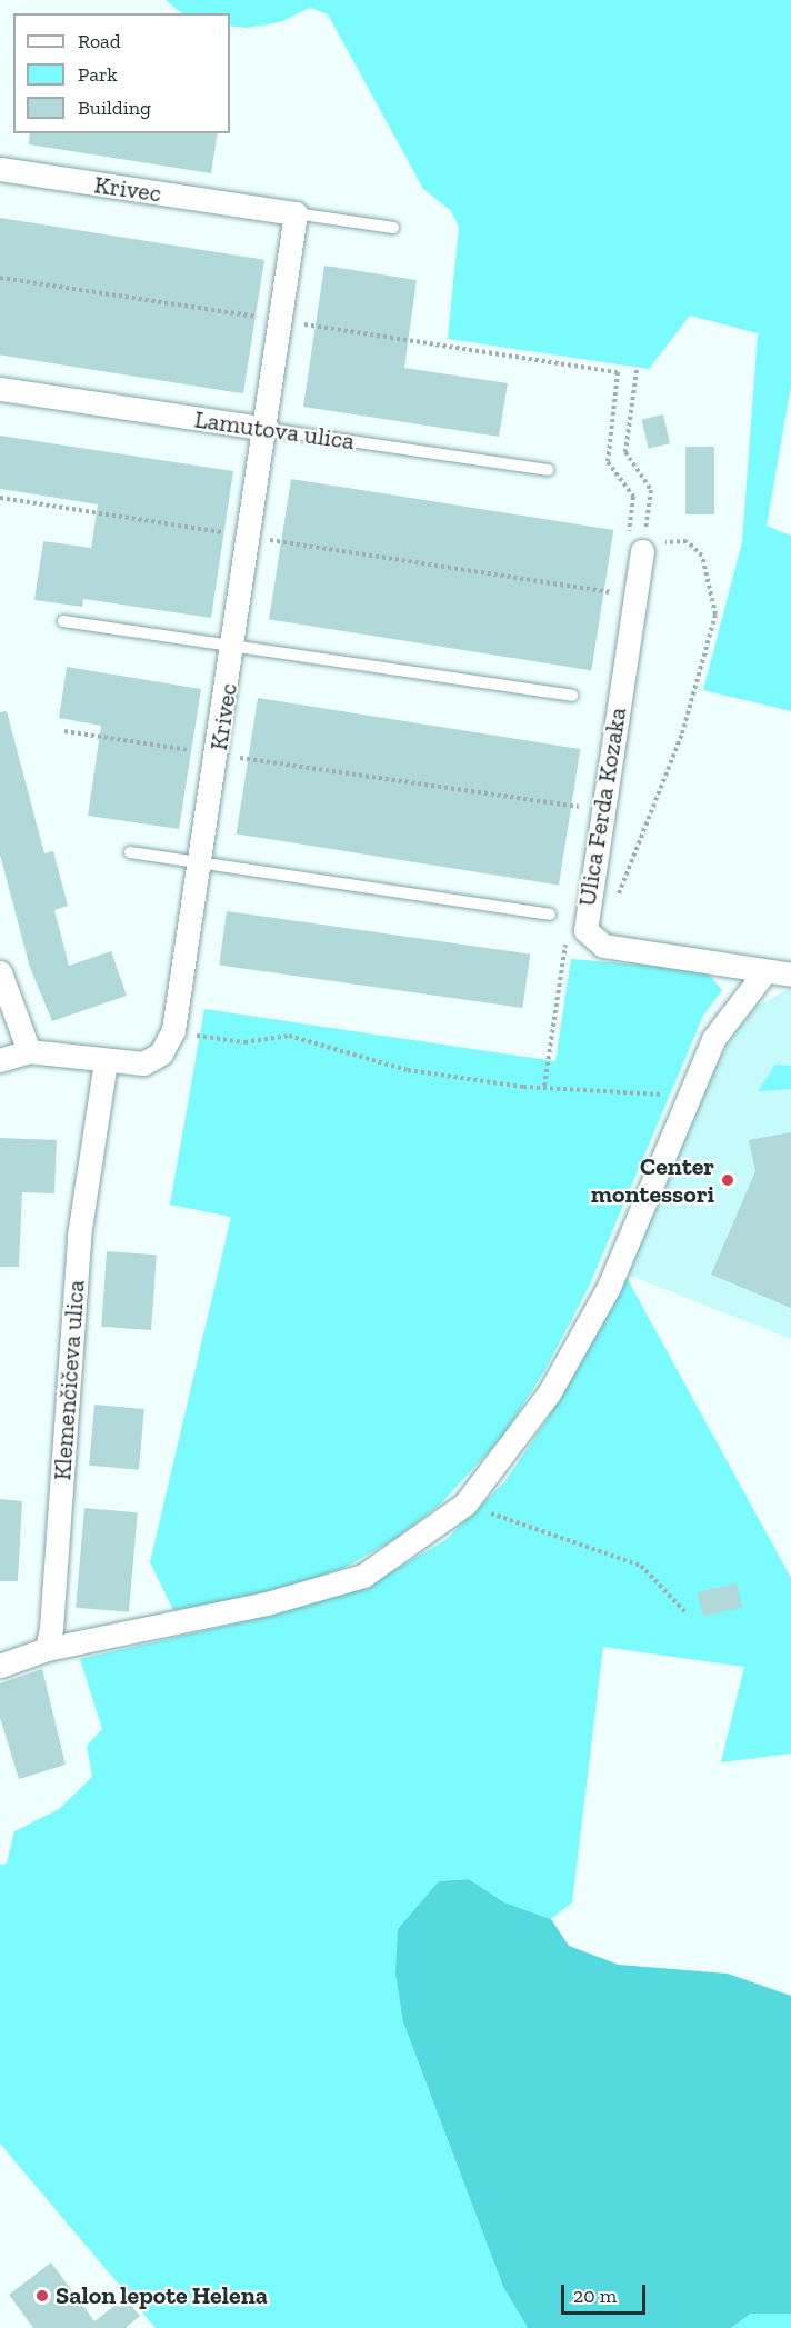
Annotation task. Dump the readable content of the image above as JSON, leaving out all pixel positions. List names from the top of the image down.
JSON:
{
  "streets": {
    "street": [
      "Krivec",
      "Lamutova ulica",
      "Ulica Ferda Kozaka",
      "Klemenčičeva ulica"
    ]
  },
  "crossings": [
    ["Krivec", "Lamutova ulica"],
    ["Krivec", "Klemenčičeva ulica"]
  ],
  "places": ["Center montessori", "Salon lepote Helena"],
  "legend": ["Road", "Park", "Building"],
  "scale_bar": "20 m"
}
